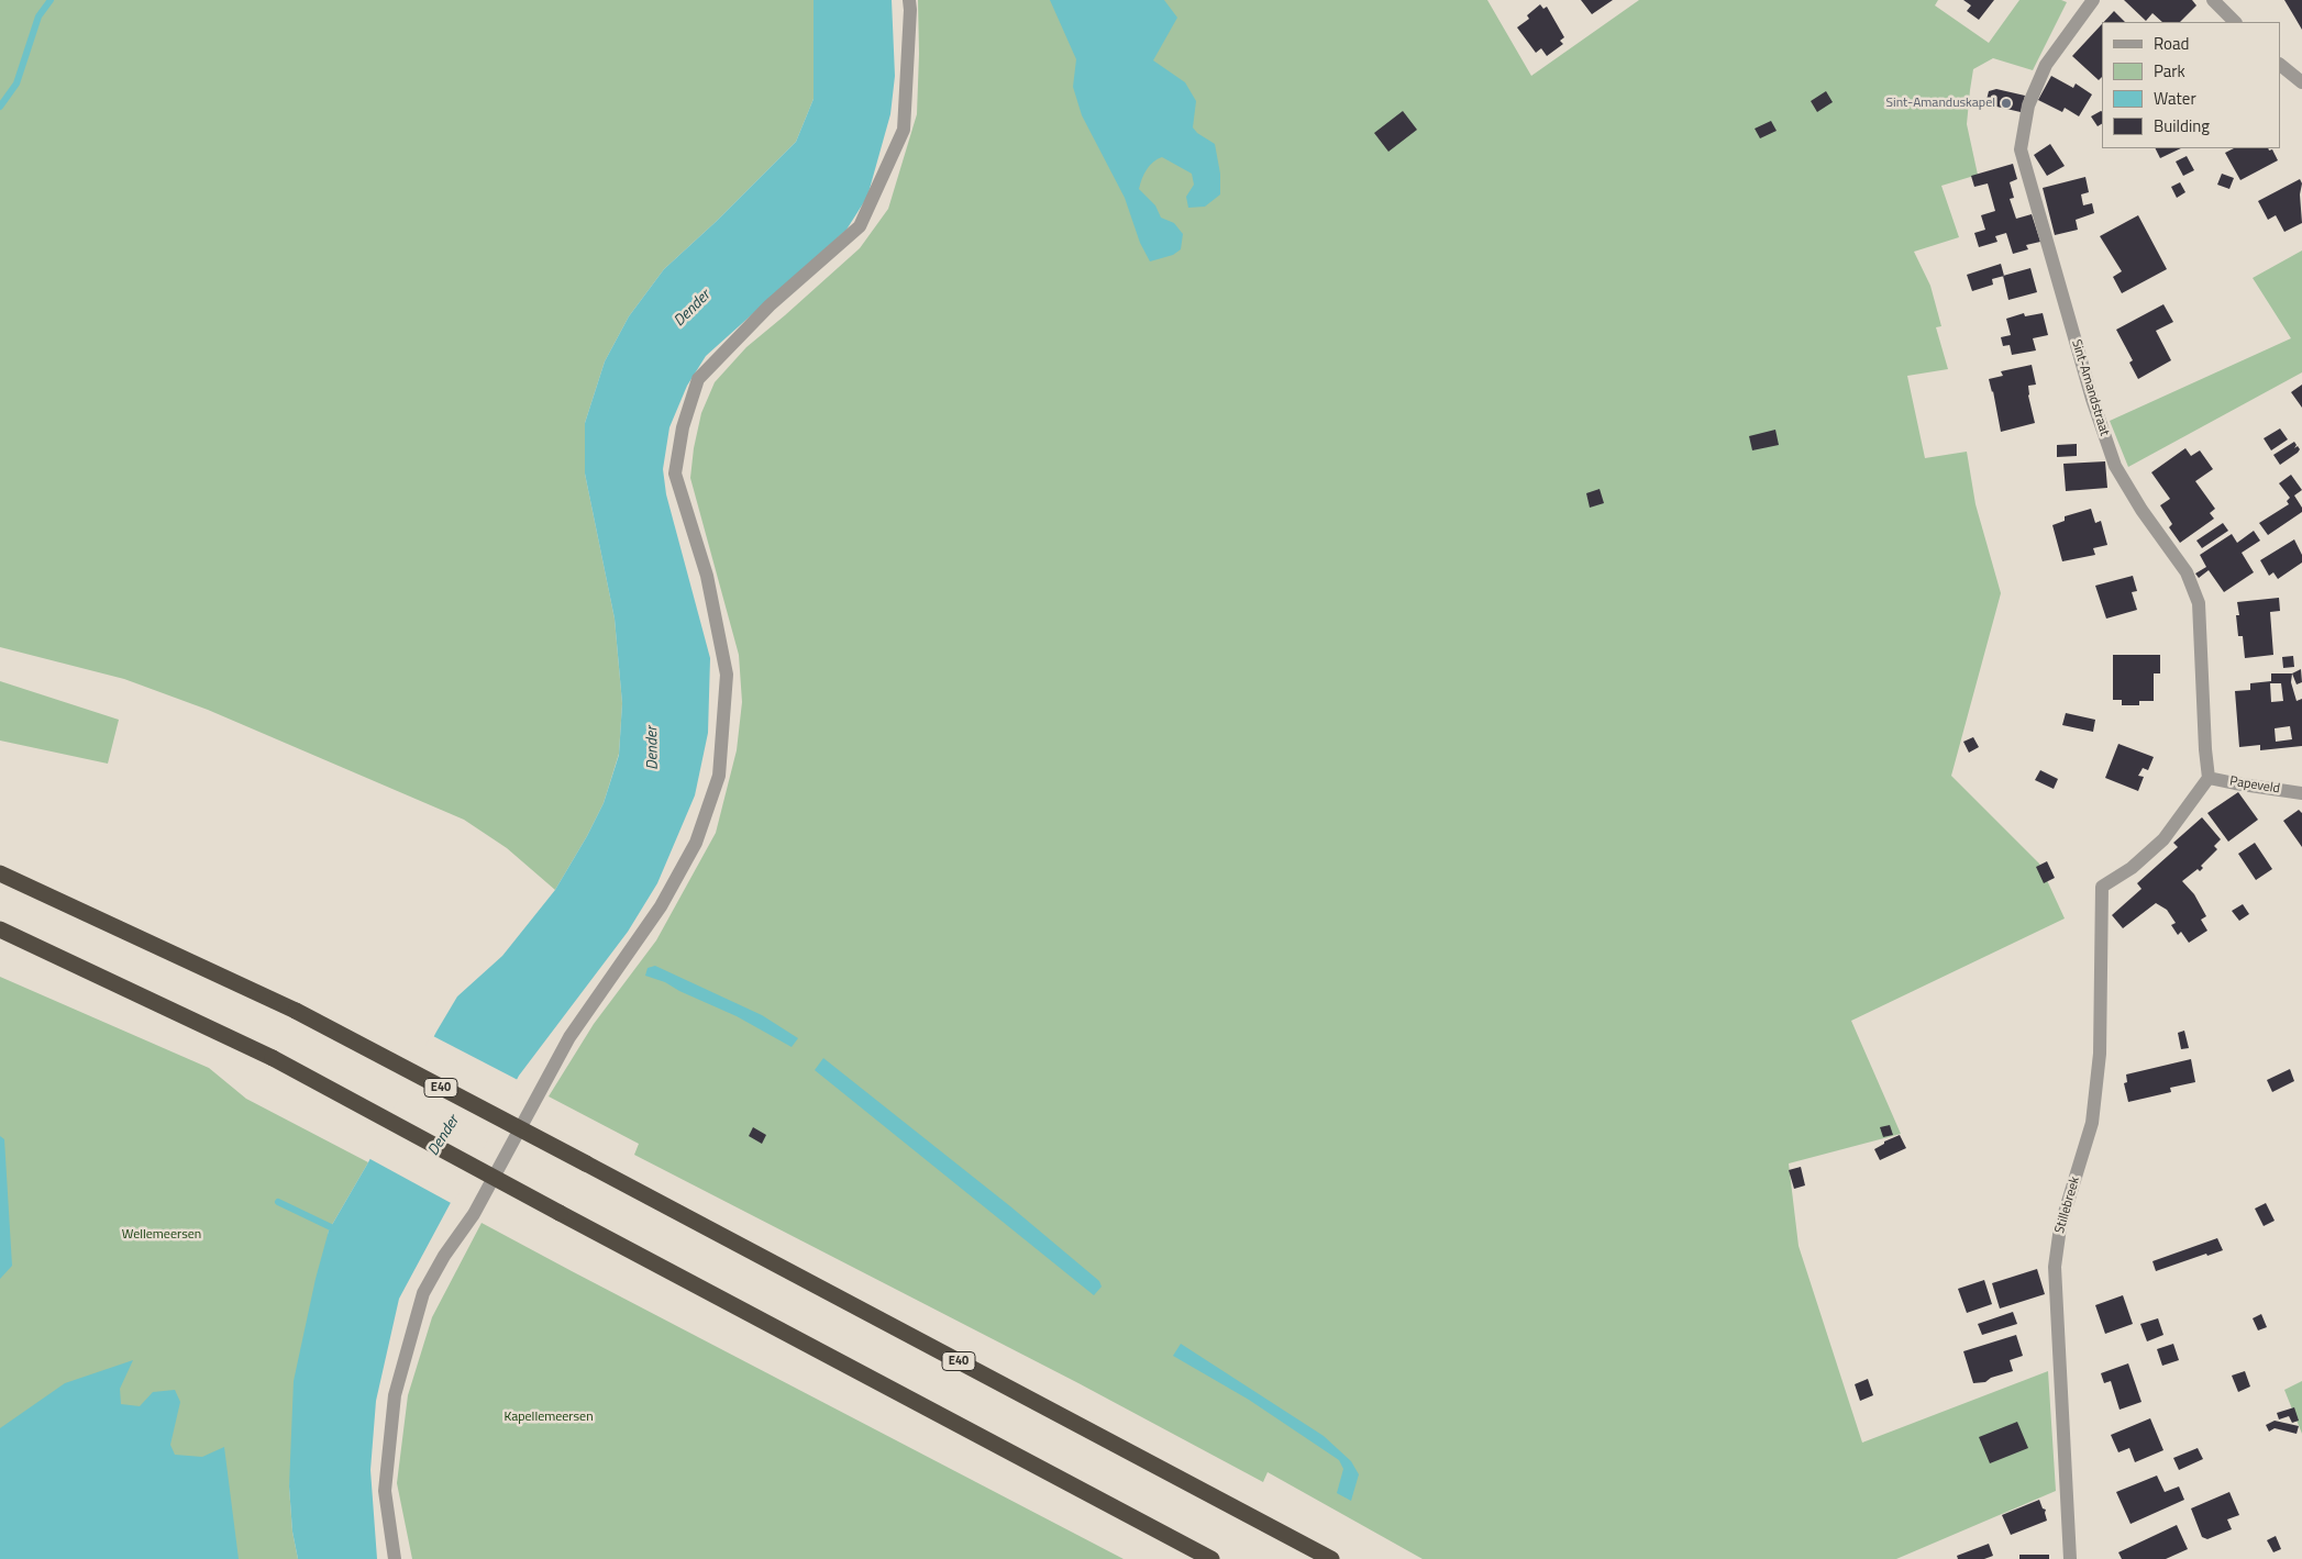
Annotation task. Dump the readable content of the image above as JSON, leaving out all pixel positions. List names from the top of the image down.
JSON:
{
  "streets": {
    "highway": ["E40"],
    "street": ["Sint-Amandstraat", "Papeveld", "Stillebreek"]
  },
  "crossings": [
    ["Sint-Amandstraat", "Papeveld"],
    ["Sint-Amandstraat", "Stillebreek"],
    ["Papeveld", "Stillebreek"]
  ],
  "water": ["Dender"],
  "parks": ["Wellemeersen", "Kapellemeersen"],
  "places": ["Sint-Amanduskapel"],
  "legend": [
    "Road",
    "Park",
    "Water",
    "Building"
  ]
}
